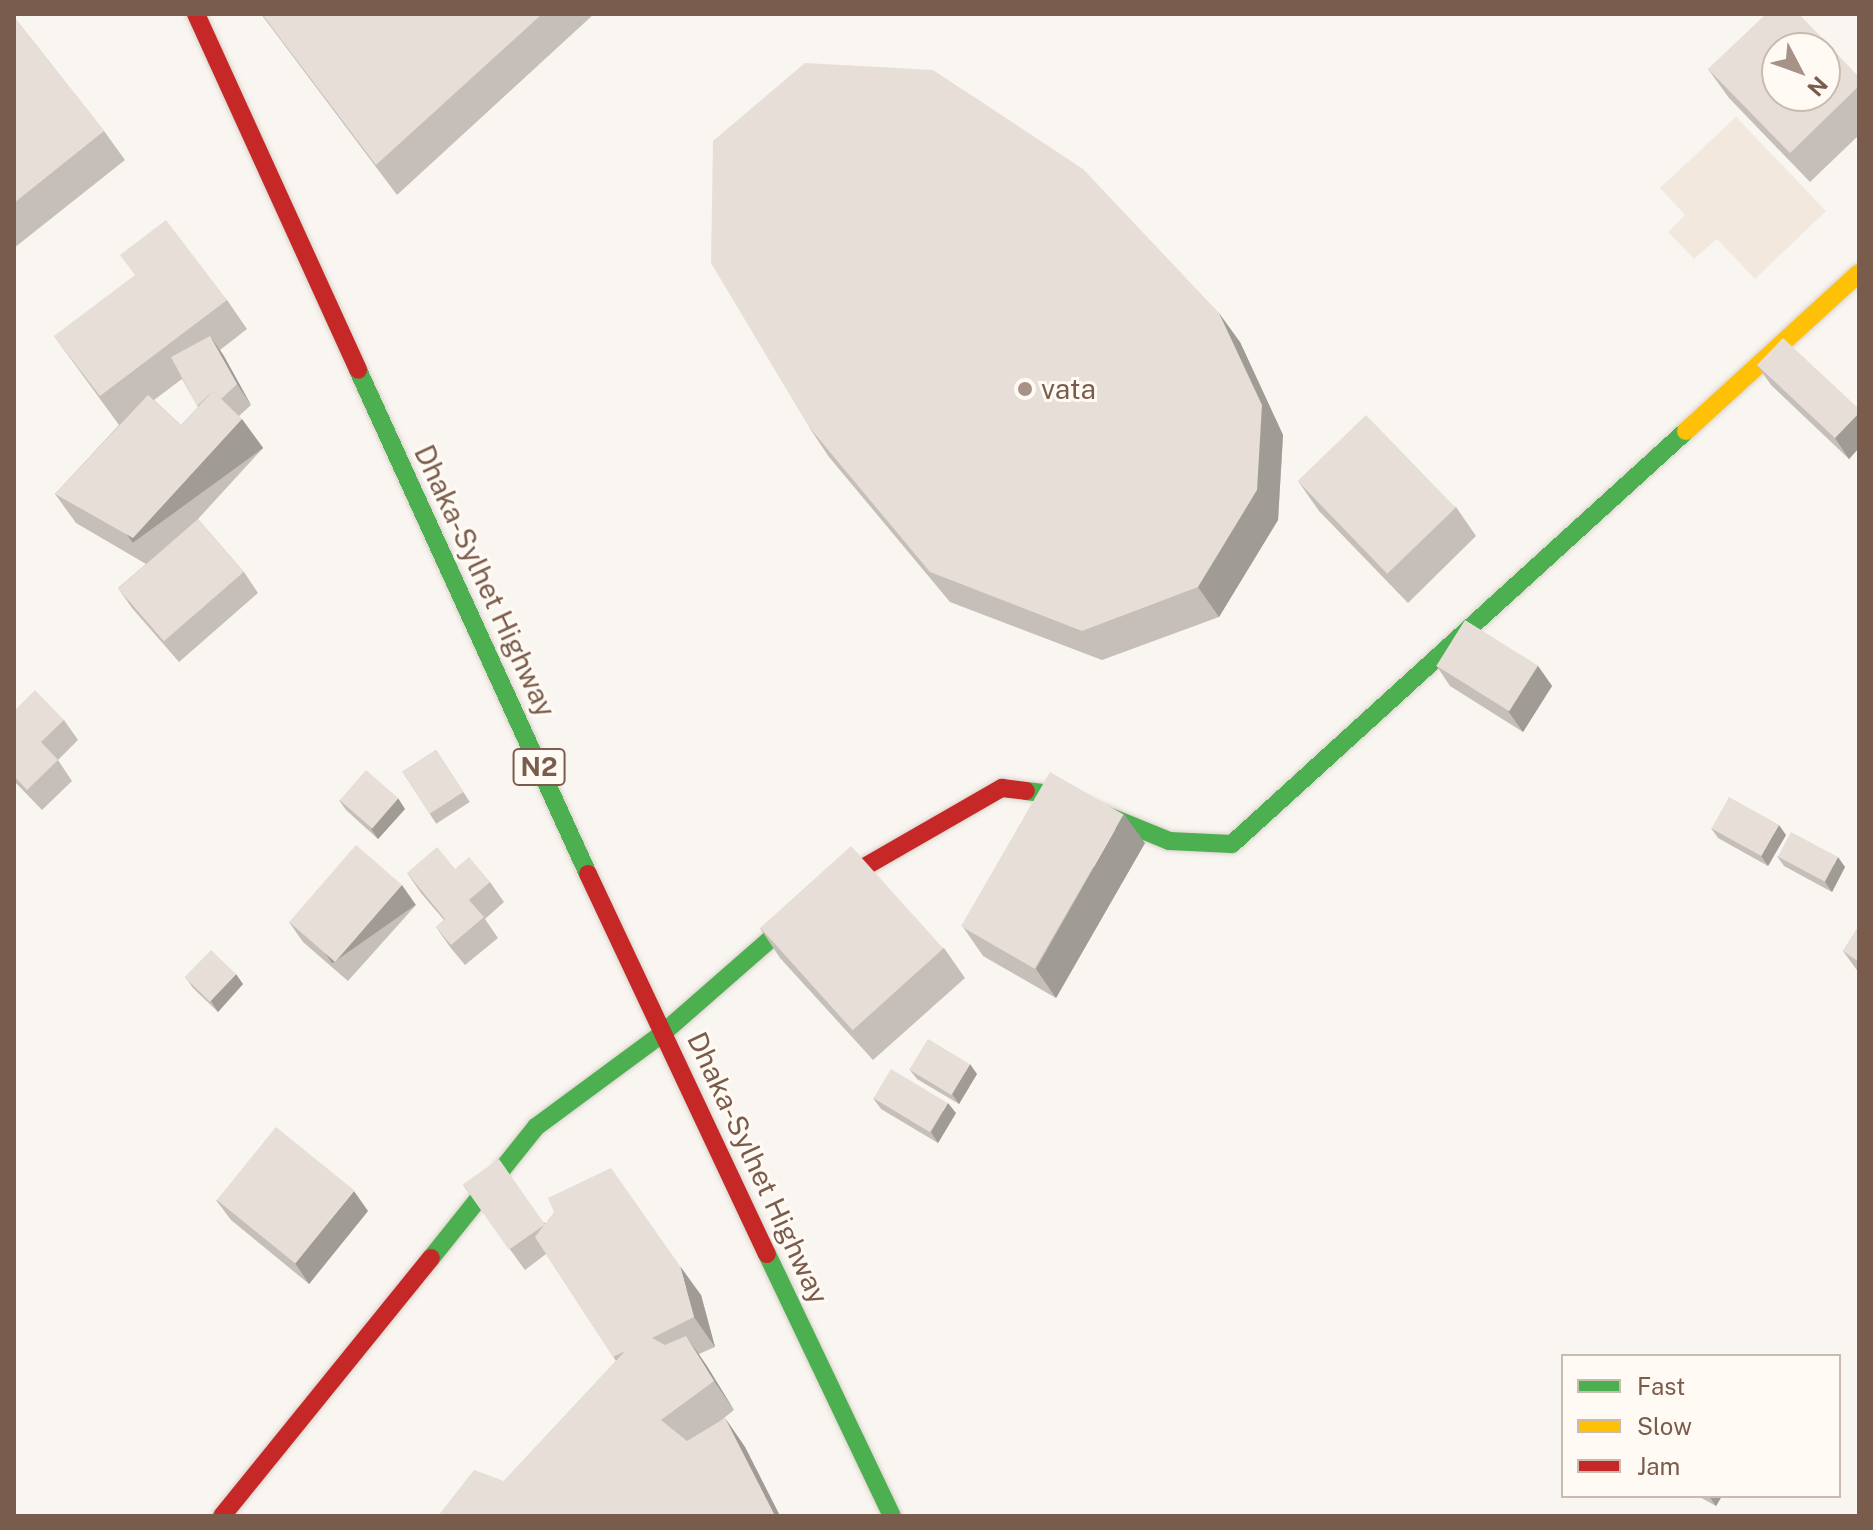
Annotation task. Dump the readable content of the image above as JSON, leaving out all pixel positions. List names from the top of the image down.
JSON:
{
  "streets": {
    "main road": ["Dhaka-Sylhet Highway", "N2"]
  },
  "places": ["vata"],
  "legend": ["Fast", "Slow", "Jam"],
  "north": "bottom right"
}
